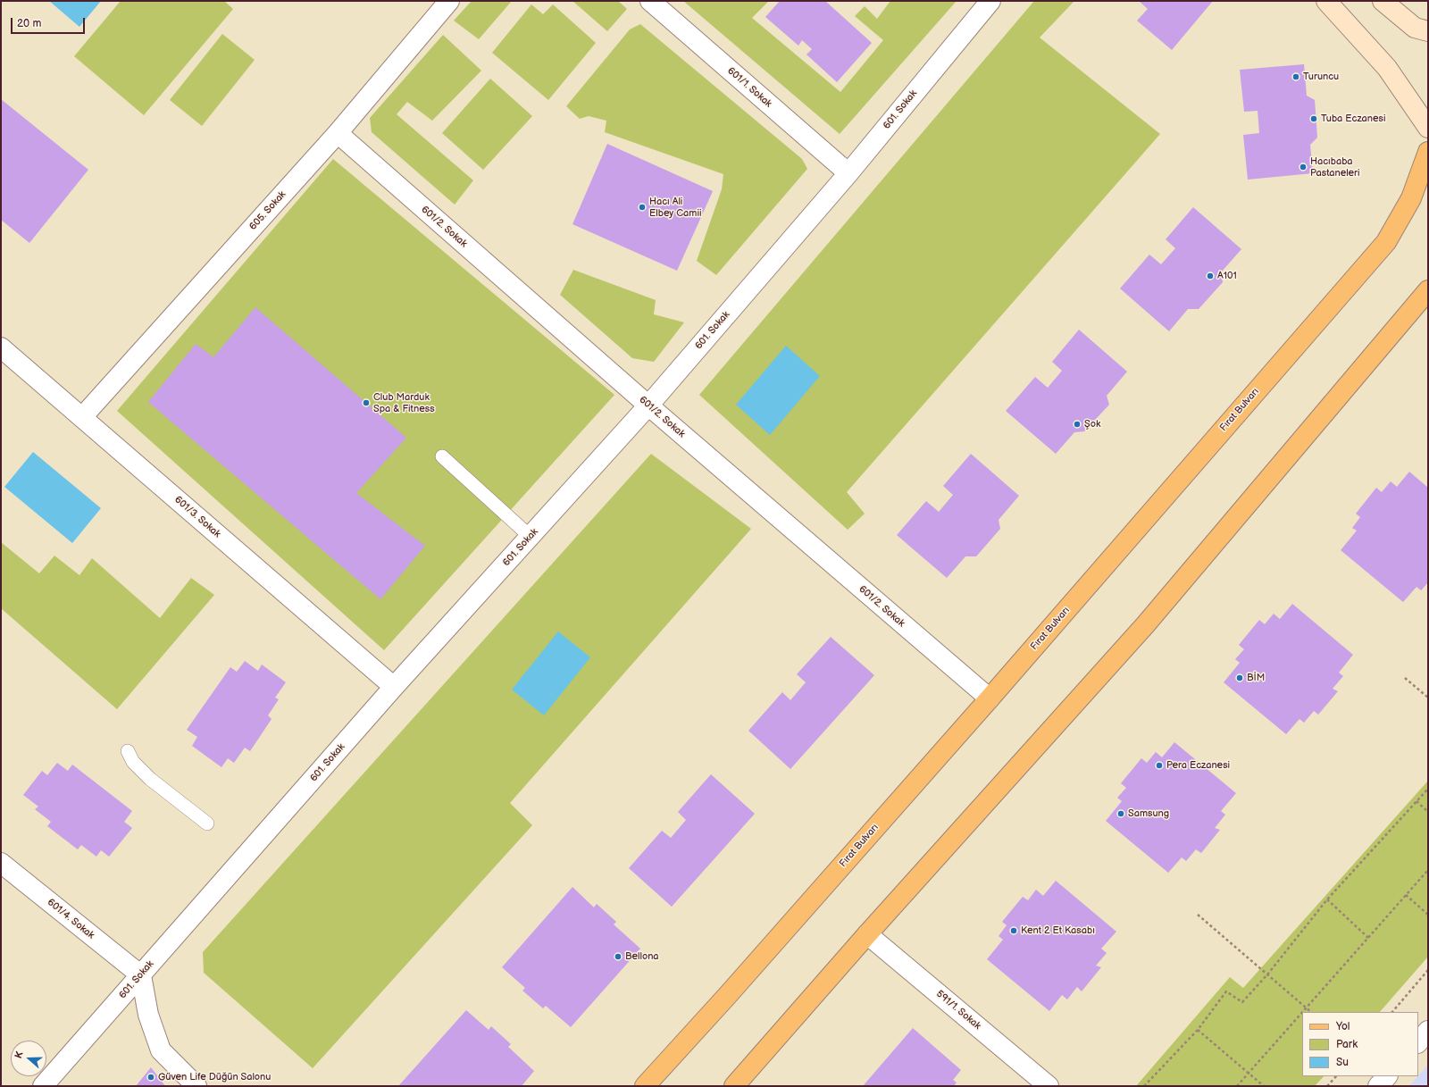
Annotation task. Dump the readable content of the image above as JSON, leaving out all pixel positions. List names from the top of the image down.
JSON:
{
  "streets": {
    "main road": ["Fırat Bulvarı"],
    "street": [
      "601/1. Sokak",
      "601. Sokak",
      "605. Sokak",
      "601/2. Sokak",
      "601/3. Sokak",
      "601/4. Sokak",
      "591/1. Sokak"
    ]
  },
  "crossings": [
    ["601/1. Sokak", "601. Sokak"],
    ["601. Sokak", "601/2. Sokak"],
    ["601. Sokak", "601/3. Sokak"],
    ["601. Sokak", "601/4. Sokak"],
    ["605. Sokak", "601/2. Sokak"],
    ["605. Sokak", "601/3. Sokak"],
    ["601/2. Sokak", "Fırat Bulvarı"]
  ],
  "places": [
    "Turuncu",
    "Tuba Eczanesi",
    "Hacıbaba Pastaneleri",
    "Hacı Ali Elbey Camii",
    "A101",
    "Club Marduk Spa & Fitness",
    "Şok",
    "BİM",
    "Pera Eczanesi",
    "Samsung",
    "Kent 2 Et Kasabı",
    "Bellona",
    "Güven Life Düğün Salonu"
  ],
  "legend": ["Yol", "Park", "Su"],
  "scale_bar": "20 m",
  "north": "left"
}
